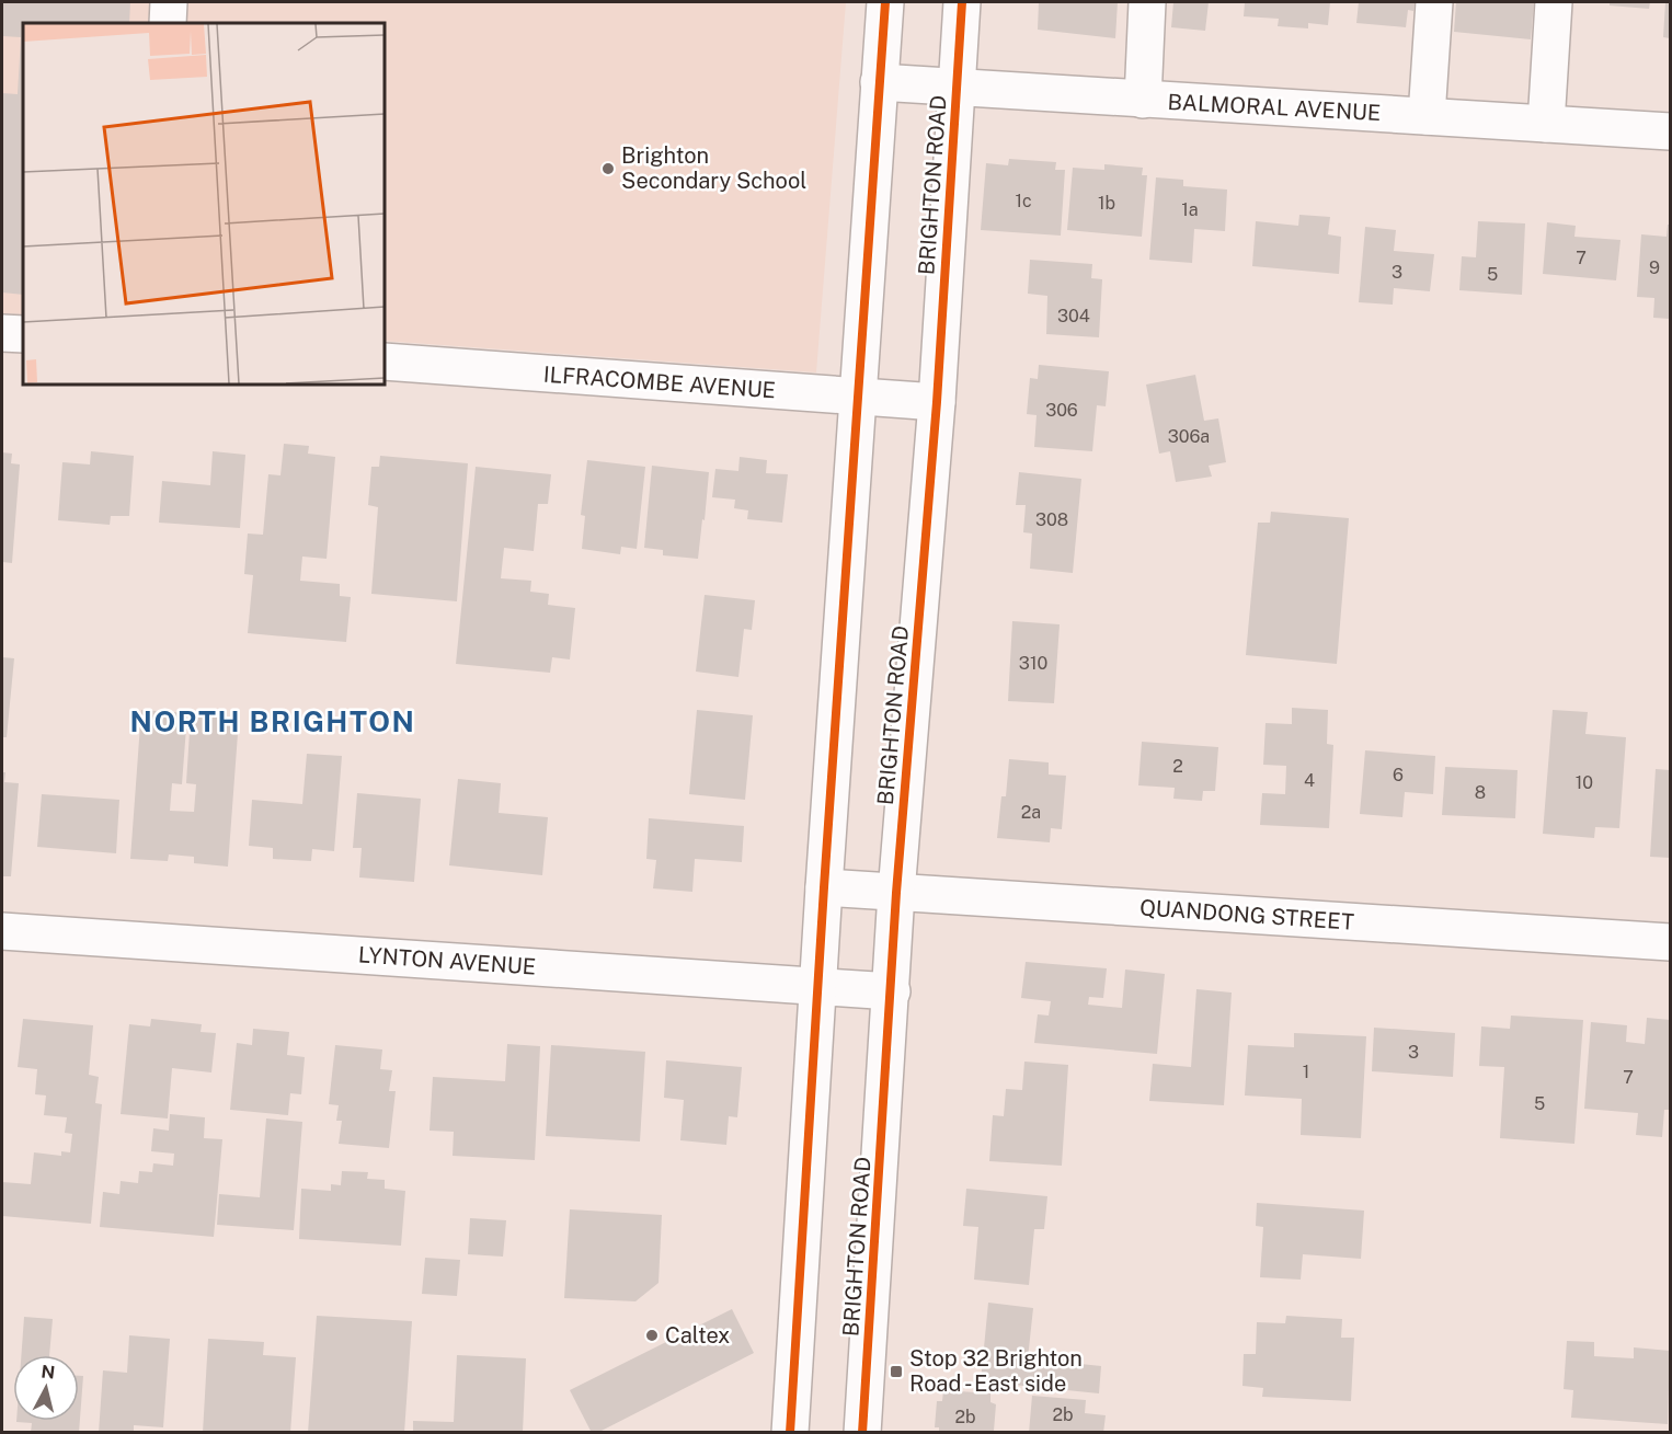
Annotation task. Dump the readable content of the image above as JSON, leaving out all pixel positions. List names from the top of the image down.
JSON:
{
  "streets": {
    "street": [
      "BALMORAL AVENUE",
      "BRIGHTON ROAD",
      "ILFRACOMBE AVENUE",
      "QUANDONG STREET",
      "LYNTON AVENUE"
    ]
  },
  "crossings": [
    ["BALMORAL AVENUE", "BRIGHTON ROAD"],
    ["BRIGHTON ROAD", "ILFRACOMBE AVENUE"],
    ["BRIGHTON ROAD", "QUANDONG STREET"],
    ["BRIGHTON ROAD", "LYNTON AVENUE"]
  ],
  "districts": ["NORTH BRIGHTON"],
  "places": {
    "other": ["Brighton Secondary School", "Caltex"],
    "transit": ["Stop 32 Brighton Road - East side"]
  },
  "house_numbers": [
    "1c",
    "1b",
    "1a",
    "7",
    "9",
    "3",
    "5",
    "304",
    "306",
    "306a",
    "308",
    "310",
    "2",
    "6",
    "4",
    "10",
    "8",
    "2a",
    "3",
    "1",
    "7",
    "5",
    "2b",
    "2b"
  ],
  "north": "top"
}
